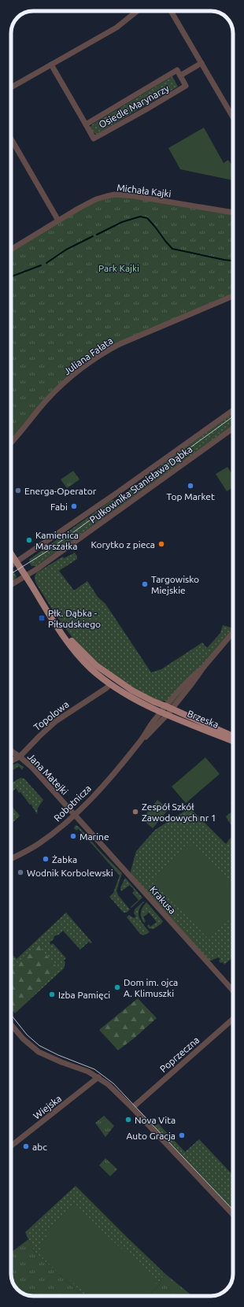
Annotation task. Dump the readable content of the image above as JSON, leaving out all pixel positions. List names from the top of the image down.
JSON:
{
  "streets": {
    "main road": ["Brzeska"],
    "street": [
      "Osiedle Marynarzy",
      "Michała Kajki",
      "Juliana Fałata",
      "Pułkownika Stanisława Dąbka",
      "Topolowa",
      "Jana Matejki",
      "Robotnicza",
      "Krakusa",
      "Poprzeczna",
      "Wiejska"
    ]
  },
  "crossings": [
    ["Topolowa", "Brzeska"],
    ["Topolowa", "Jana Matejki"],
    ["Brzeska", "Robotnicza"],
    ["Jana Matejki", "Robotnicza"],
    ["Jana Matejki", "Krakusa"],
    ["Robotnicza", "Krakusa"]
  ],
  "parks": ["Park Kajki"],
  "places": {
    "other": [
      "Top Market",
      "Energa-Operator",
      "Fabi",
      "Kamienica Marszałka",
      "Korytko z pieca",
      "Targowisko Miejskie",
      "Zespół Szkół Zawodowych nr 1",
      "Marine",
      "Żabka",
      "Wodnik Korbolewski",
      "Dom im. ojca A. Klimuszki",
      "Izba Pamięci",
      "Nova Vita",
      "Auto Gracja",
      "abc"
    ],
    "transit": ["Płk. Dąbka - Piłsudskiego"]
  }
}
